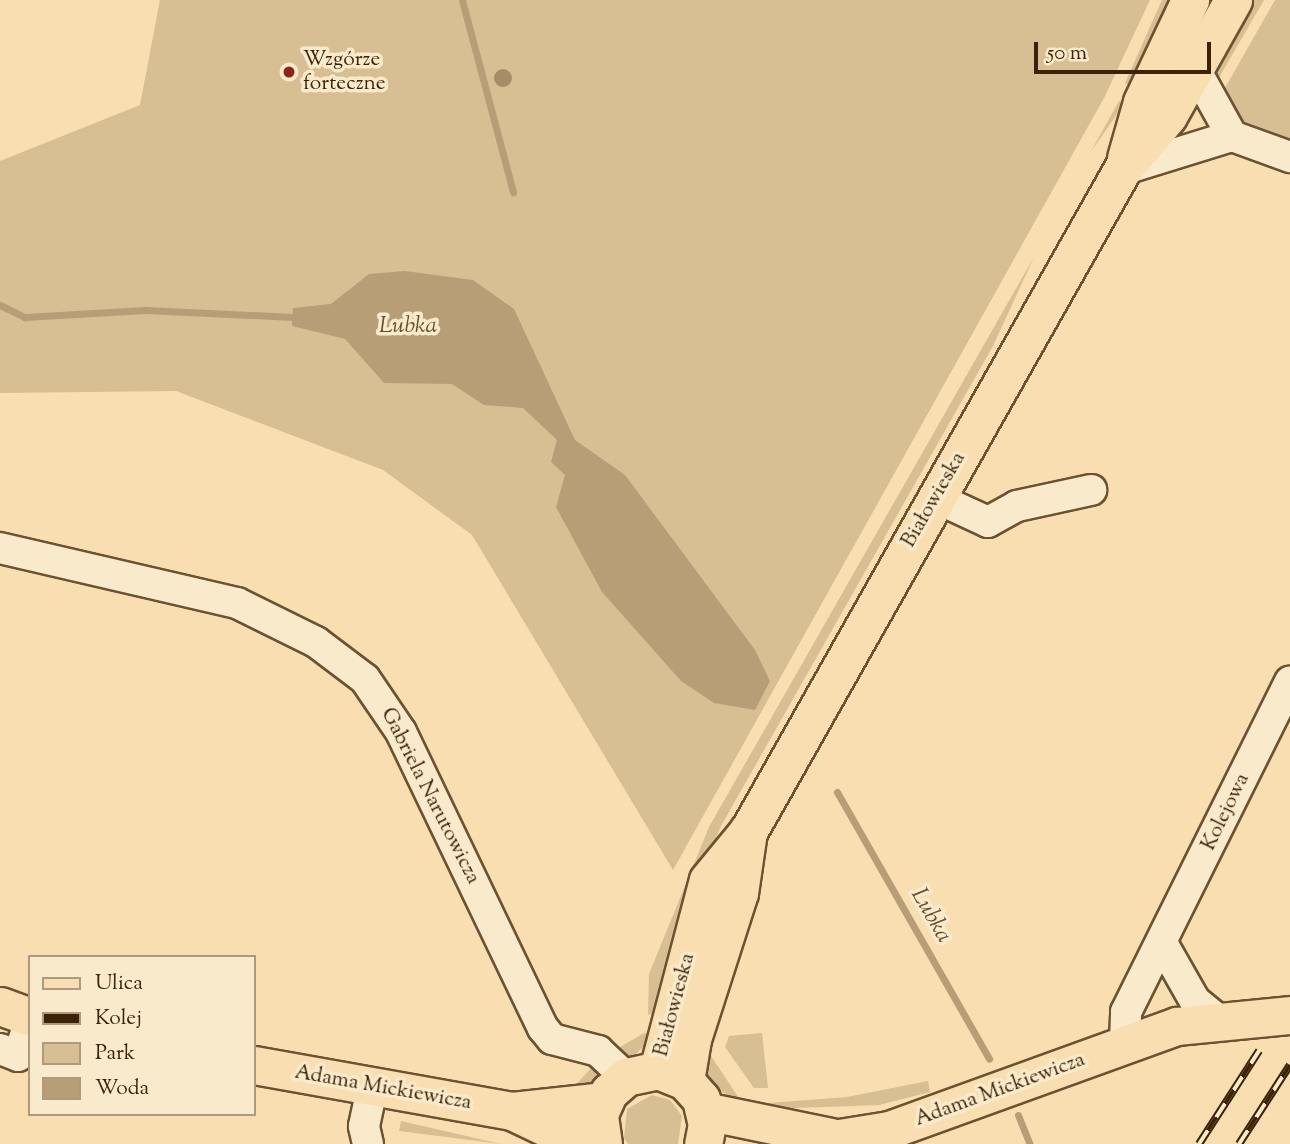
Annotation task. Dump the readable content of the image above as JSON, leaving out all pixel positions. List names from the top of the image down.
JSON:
{
  "streets": {
    "main road": ["Białowieska", "Adama Mickiewicza"],
    "street": ["Gabriela Narutowicza", "Kolejowa"]
  },
  "crossings": [
    ["Białowieska", "Gabriela Narutowicza"],
    ["Białowieska", "Adama Mickiewicza"],
    ["Gabriela Narutowicza", "Adama Mickiewicza"],
    ["Kolejowa", "Adama Mickiewicza"]
  ],
  "water": ["Lubka"],
  "places": ["Wzgórze forteczne"],
  "legend": [
    "Ulica",
    "Kolej",
    "Park",
    "Woda"
  ],
  "scale_bar": "50 m"
}
